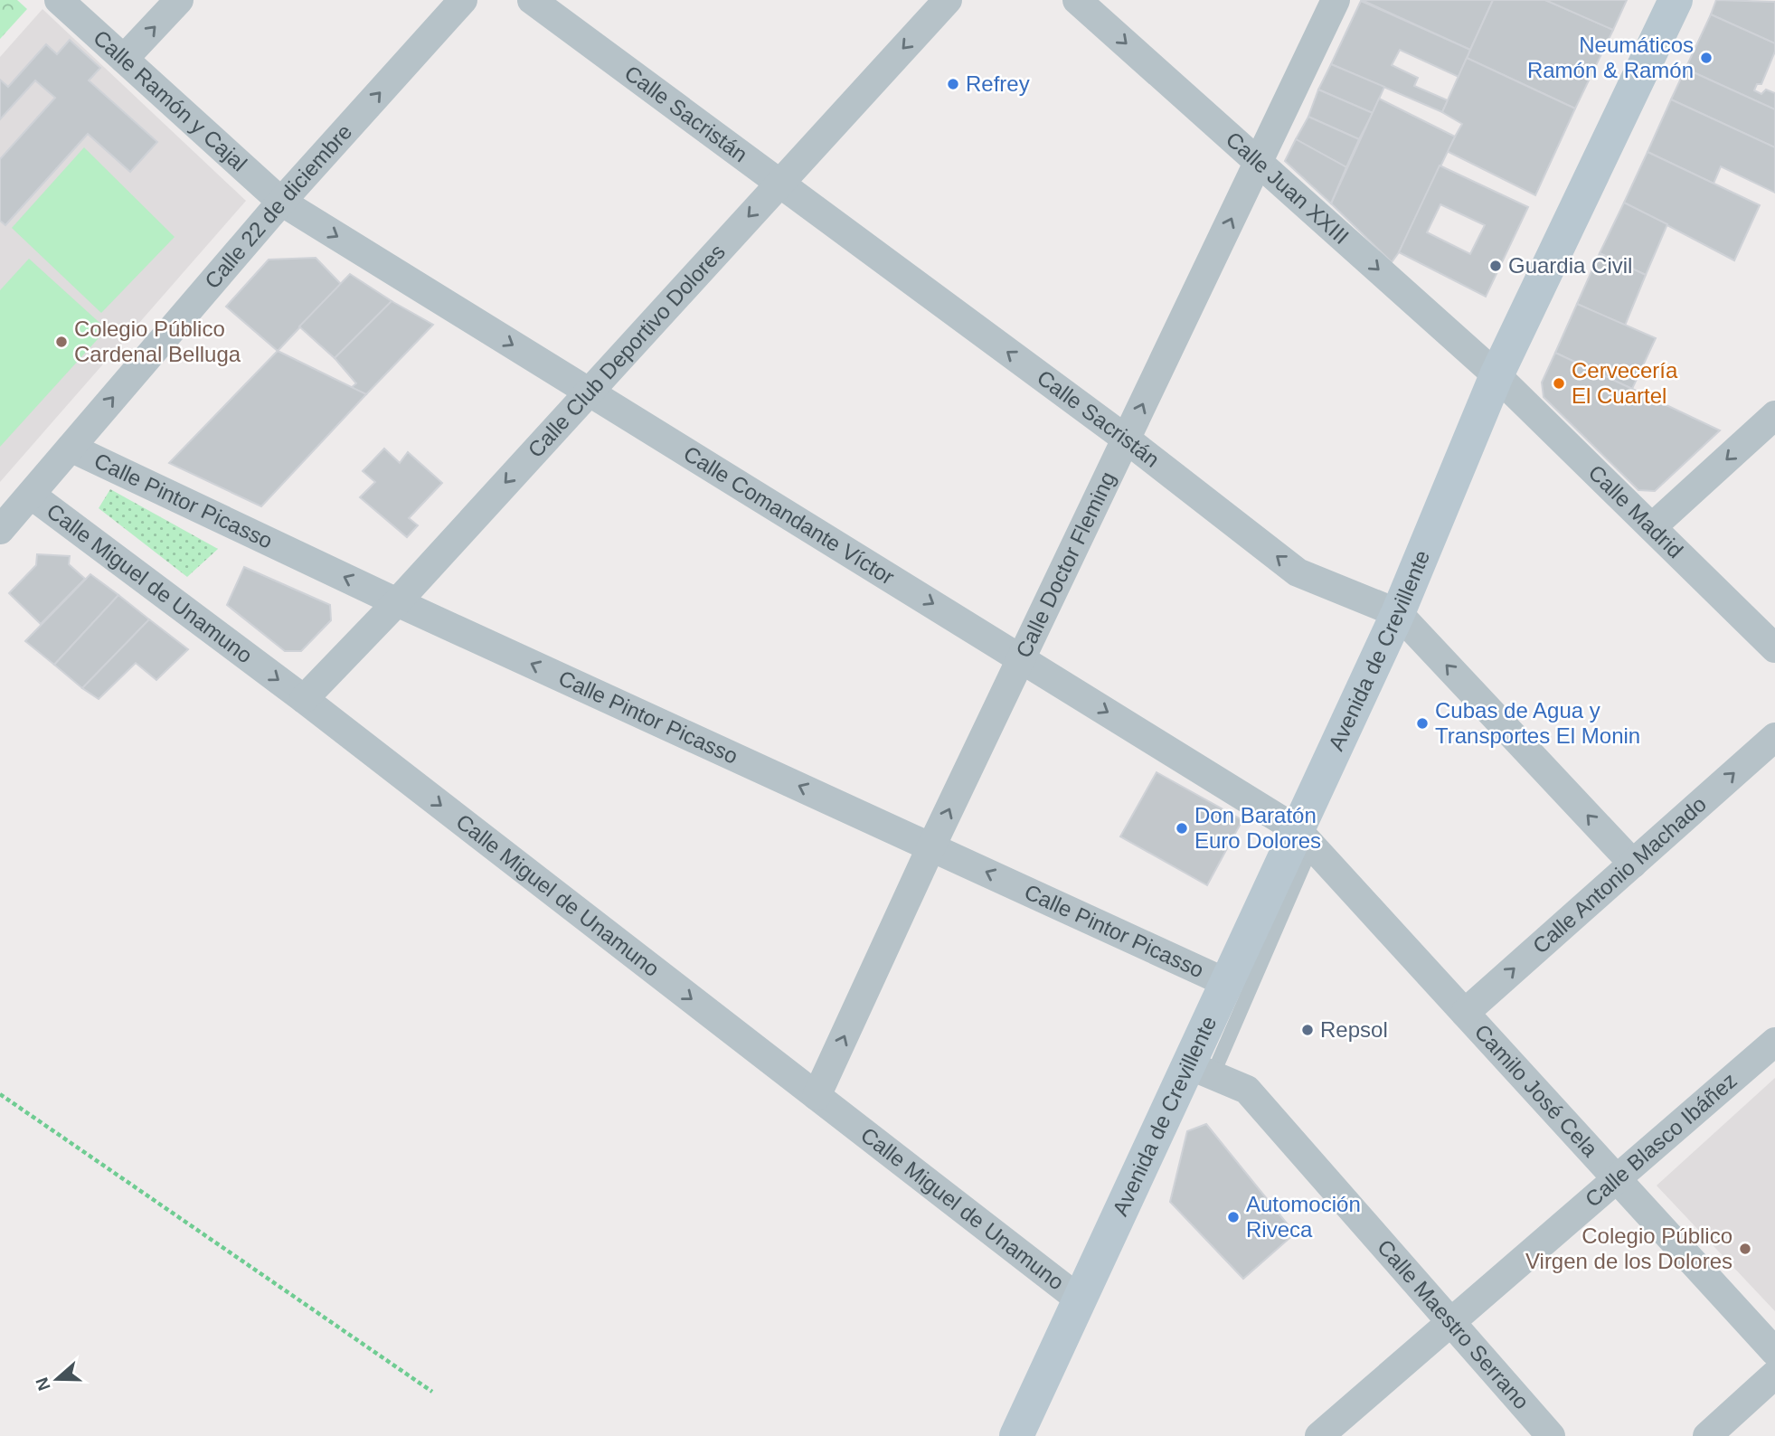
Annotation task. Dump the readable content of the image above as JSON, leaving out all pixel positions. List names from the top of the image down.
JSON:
{
  "streets": {
    "street": [
      "Calle Ramón y Cajal",
      "Calle Sacristán",
      "Calle Juan XXIII",
      "Calle 22 de diciembre",
      "Calle Club Deportivo Dolores",
      "Calle Pintor Picasso",
      "Calle Madrid",
      "Calle Comandante Víctor",
      "Calle Doctor Fleming",
      "Calle Miguel de Unamuno",
      "Avenida de Crevillente",
      "Calle Antonio Machado",
      "Camilo José Cela",
      "Calle Blasco Ibáñez",
      "Calle Maestro Serrano"
    ]
  },
  "crossings": [
    ["Calle Ramón y Cajal", "Calle 22 de diciembre"],
    ["Calle Ramón y Cajal", "Calle Comandante Víctor"],
    ["Calle Sacristán", "Calle Club Deportivo Dolores"],
    ["Calle Sacristán", "Calle Doctor Fleming"],
    ["Calle Sacristán", "Avenida de Crevillente"],
    ["Calle Sacristán", "Calle Antonio Machado"],
    ["Calle Juan XXIII", "Calle Madrid"],
    ["Calle Juan XXIII", "Calle Doctor Fleming"],
    ["Calle Juan XXIII", "Avenida de Crevillente"],
    ["Calle 22 de diciembre", "Calle Pintor Picasso"],
    ["Calle 22 de diciembre", "Calle Comandante Víctor"],
    ["Calle 22 de diciembre", "Calle Miguel de Unamuno"],
    ["Calle Club Deportivo Dolores", "Calle Pintor Picasso"],
    ["Calle Club Deportivo Dolores", "Calle Comandante Víctor"],
    ["Calle Club Deportivo Dolores", "Calle Miguel de Unamuno"],
    ["Calle Pintor Picasso", "Calle Doctor Fleming"],
    ["Calle Pintor Picasso", "Avenida de Crevillente"],
    ["Calle Madrid", "Avenida de Crevillente"],
    ["Calle Comandante Víctor", "Calle Doctor Fleming"],
    ["Calle Comandante Víctor", "Avenida de Crevillente"],
    ["Calle Comandante Víctor", "Camilo José Cela"],
    ["Calle Doctor Fleming", "Calle Miguel de Unamuno"],
    ["Calle Miguel de Unamuno", "Avenida de Crevillente"],
    ["Avenida de Crevillente", "Camilo José Cela"],
    ["Avenida de Crevillente", "Calle Maestro Serrano"],
    ["Calle Antonio Machado", "Camilo José Cela"],
    ["Camilo José Cela", "Calle Blasco Ibáñez"],
    ["Calle Blasco Ibáñez", "Calle Maestro Serrano"]
  ],
  "one_way": [
    "Calle Sacristán",
    "Calle Juan XXIII",
    "Calle 22 de diciembre",
    "Calle Club Deportivo Dolores",
    "Calle Pintor Picasso",
    "Calle Comandante Víctor",
    "Calle Doctor Fleming",
    "Calle Miguel de Unamuno",
    "Calle Antonio Machado"
  ],
  "places": [
    "Neumáticos Ramón & Ramón",
    "Refrey",
    "Guardia Civil",
    "Colegio Público Cardenal Belluga",
    "Cervecería El Cuartel",
    "Cubas de Agua y Transportes El Monin",
    "Don Baratón Euro Dolores",
    "Repsol",
    "Automoción Riveca",
    "Colegio Público Virgen de los Dolores"
  ],
  "north": "left"
}
